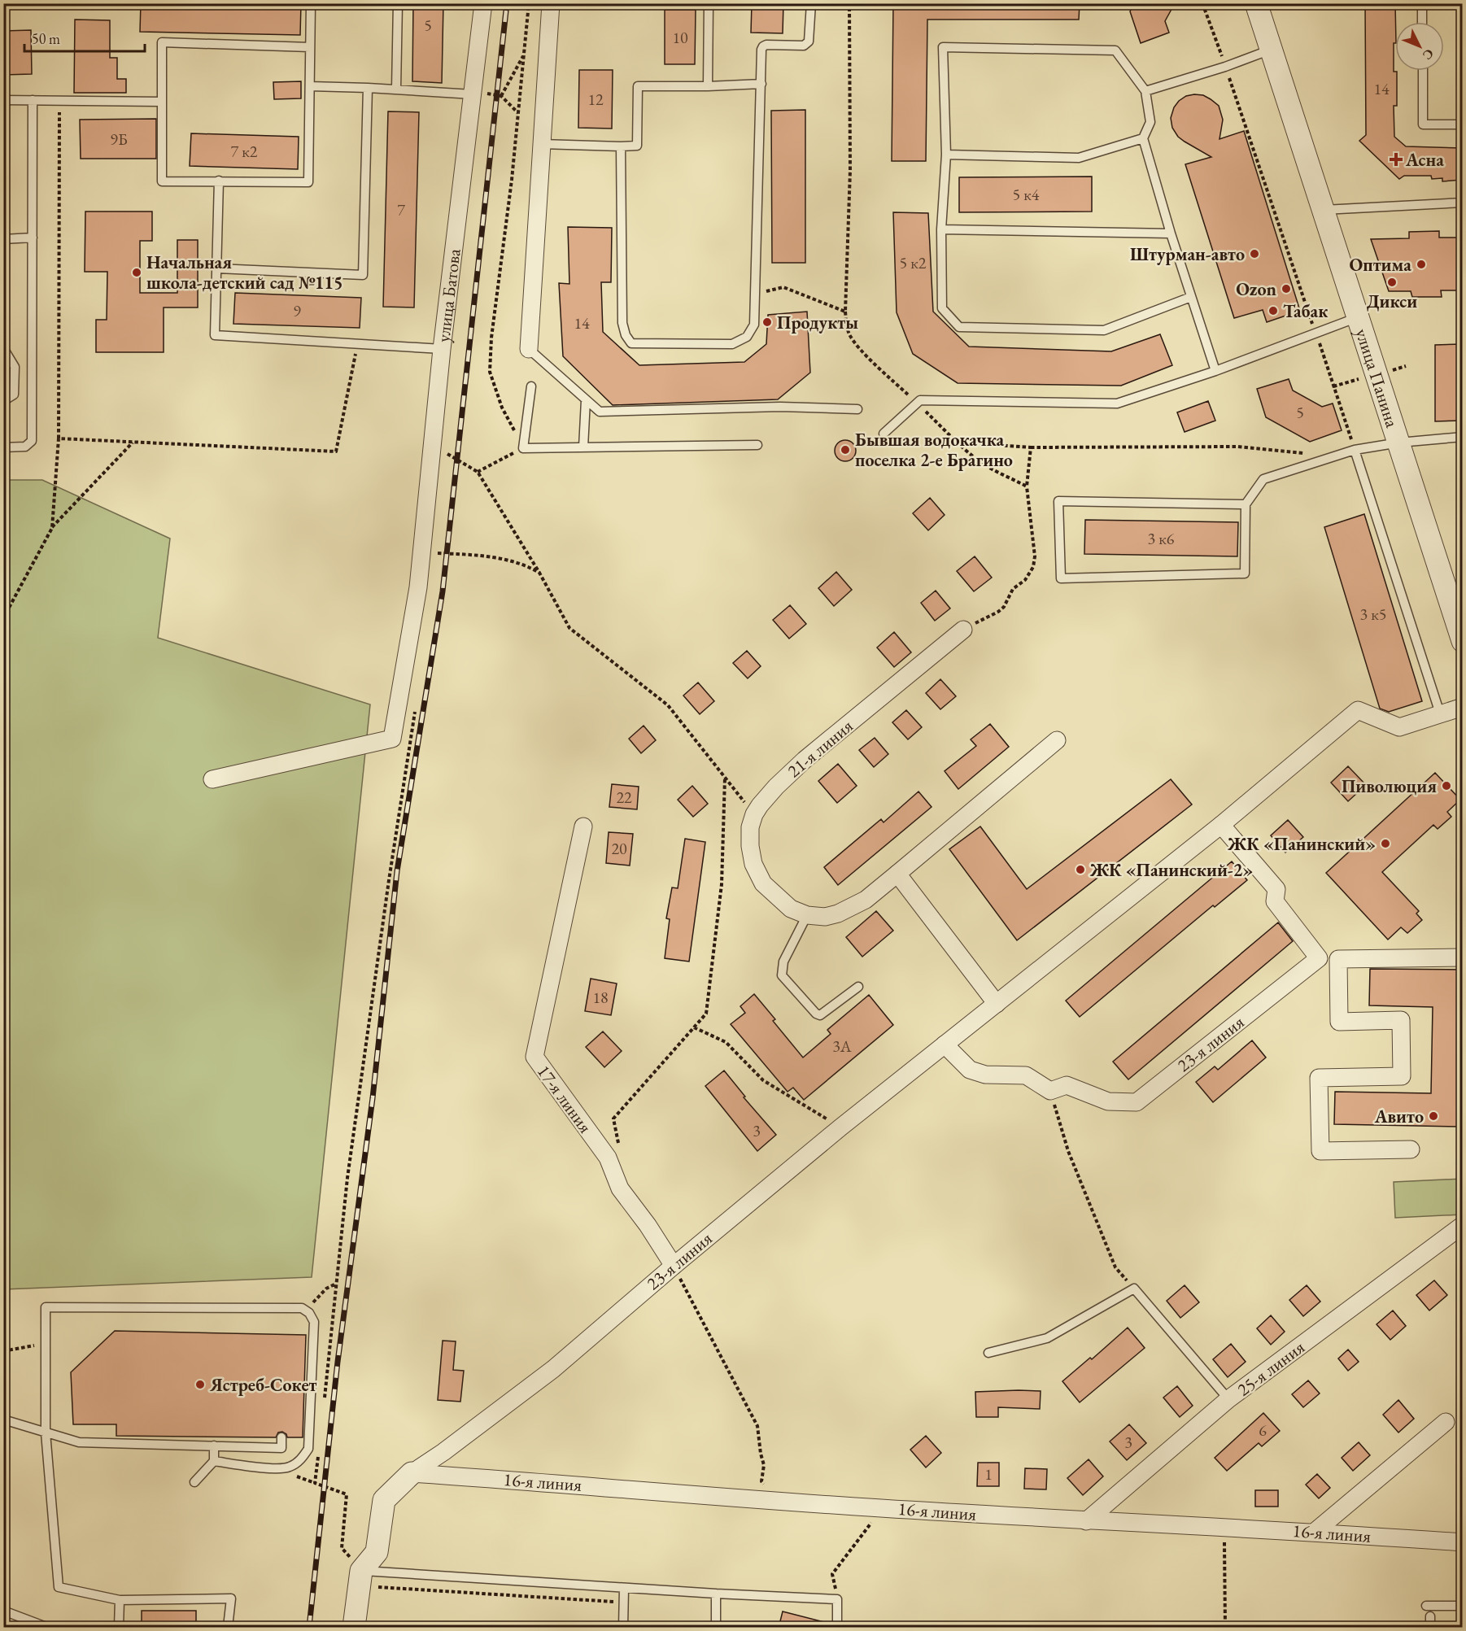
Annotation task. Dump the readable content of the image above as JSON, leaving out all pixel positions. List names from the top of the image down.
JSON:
{
  "streets": {
    "street": [
      "улица Батова",
      "улица Панина",
      "21-я линия",
      "23-я линия",
      "17-я линия",
      "25-я линия",
      "16-я линия"
    ]
  },
  "crossings": [
    ["23-я линия", "17-я линия"],
    ["23-я линия", "16-я линия"],
    ["25-я линия", "16-я линия"]
  ],
  "places": {
    "health": ["Асна"],
    "other": [
      "Штурман-авто",
      "Оптима",
      "Начальная школа-детский сад №115",
      "Дикси",
      "Ozon",
      "Табак",
      "Продукты",
      "Бывшая водокачка поселка 2-е Брагино",
      "Пиволюция",
      "ЖК «Панинский»",
      "ЖК «Панинский-2»",
      "Авито",
      "Ястреб-Сокет"
    ]
  },
  "house_numbers": [
    "5",
    "10",
    "14",
    "12",
    "9Б",
    "7 к2",
    "5 к4",
    "7",
    "5 к2",
    "9",
    "14",
    "5",
    "3 к6",
    "3 к5",
    "22",
    "20",
    "18",
    "3А",
    "3",
    "6",
    "3",
    "1"
  ],
  "scale_bar": "50 m",
  "north": "bottom right"
}
